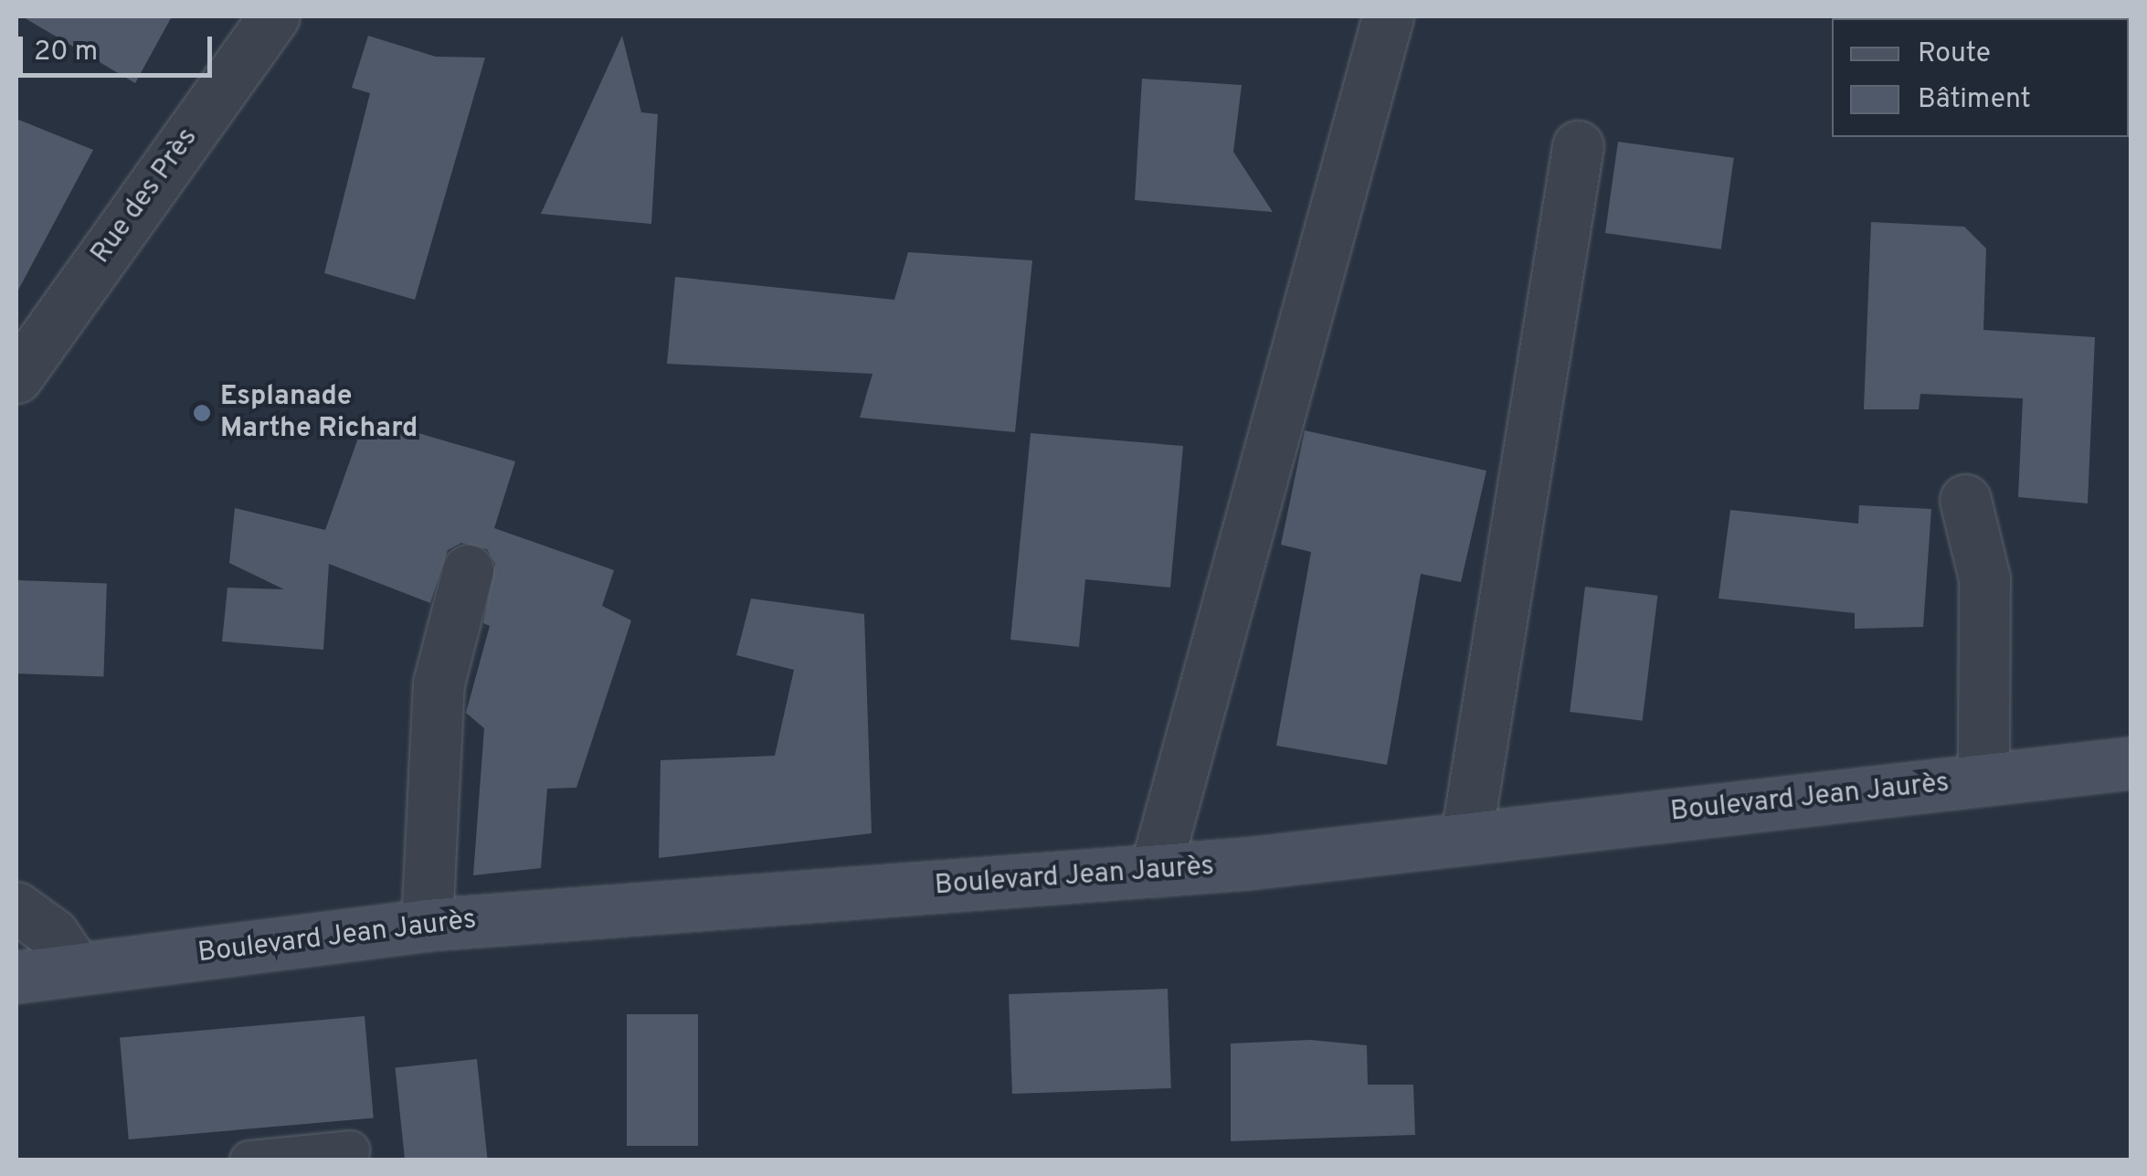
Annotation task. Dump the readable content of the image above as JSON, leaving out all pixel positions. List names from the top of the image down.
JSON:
{
  "streets": {
    "street": ["Rue des Près", "Boulevard Jean Jaurès"]
  },
  "places": ["Esplanade Marthe Richard"],
  "legend": ["Route", "Bâtiment"],
  "scale_bar": "20 m"
}
